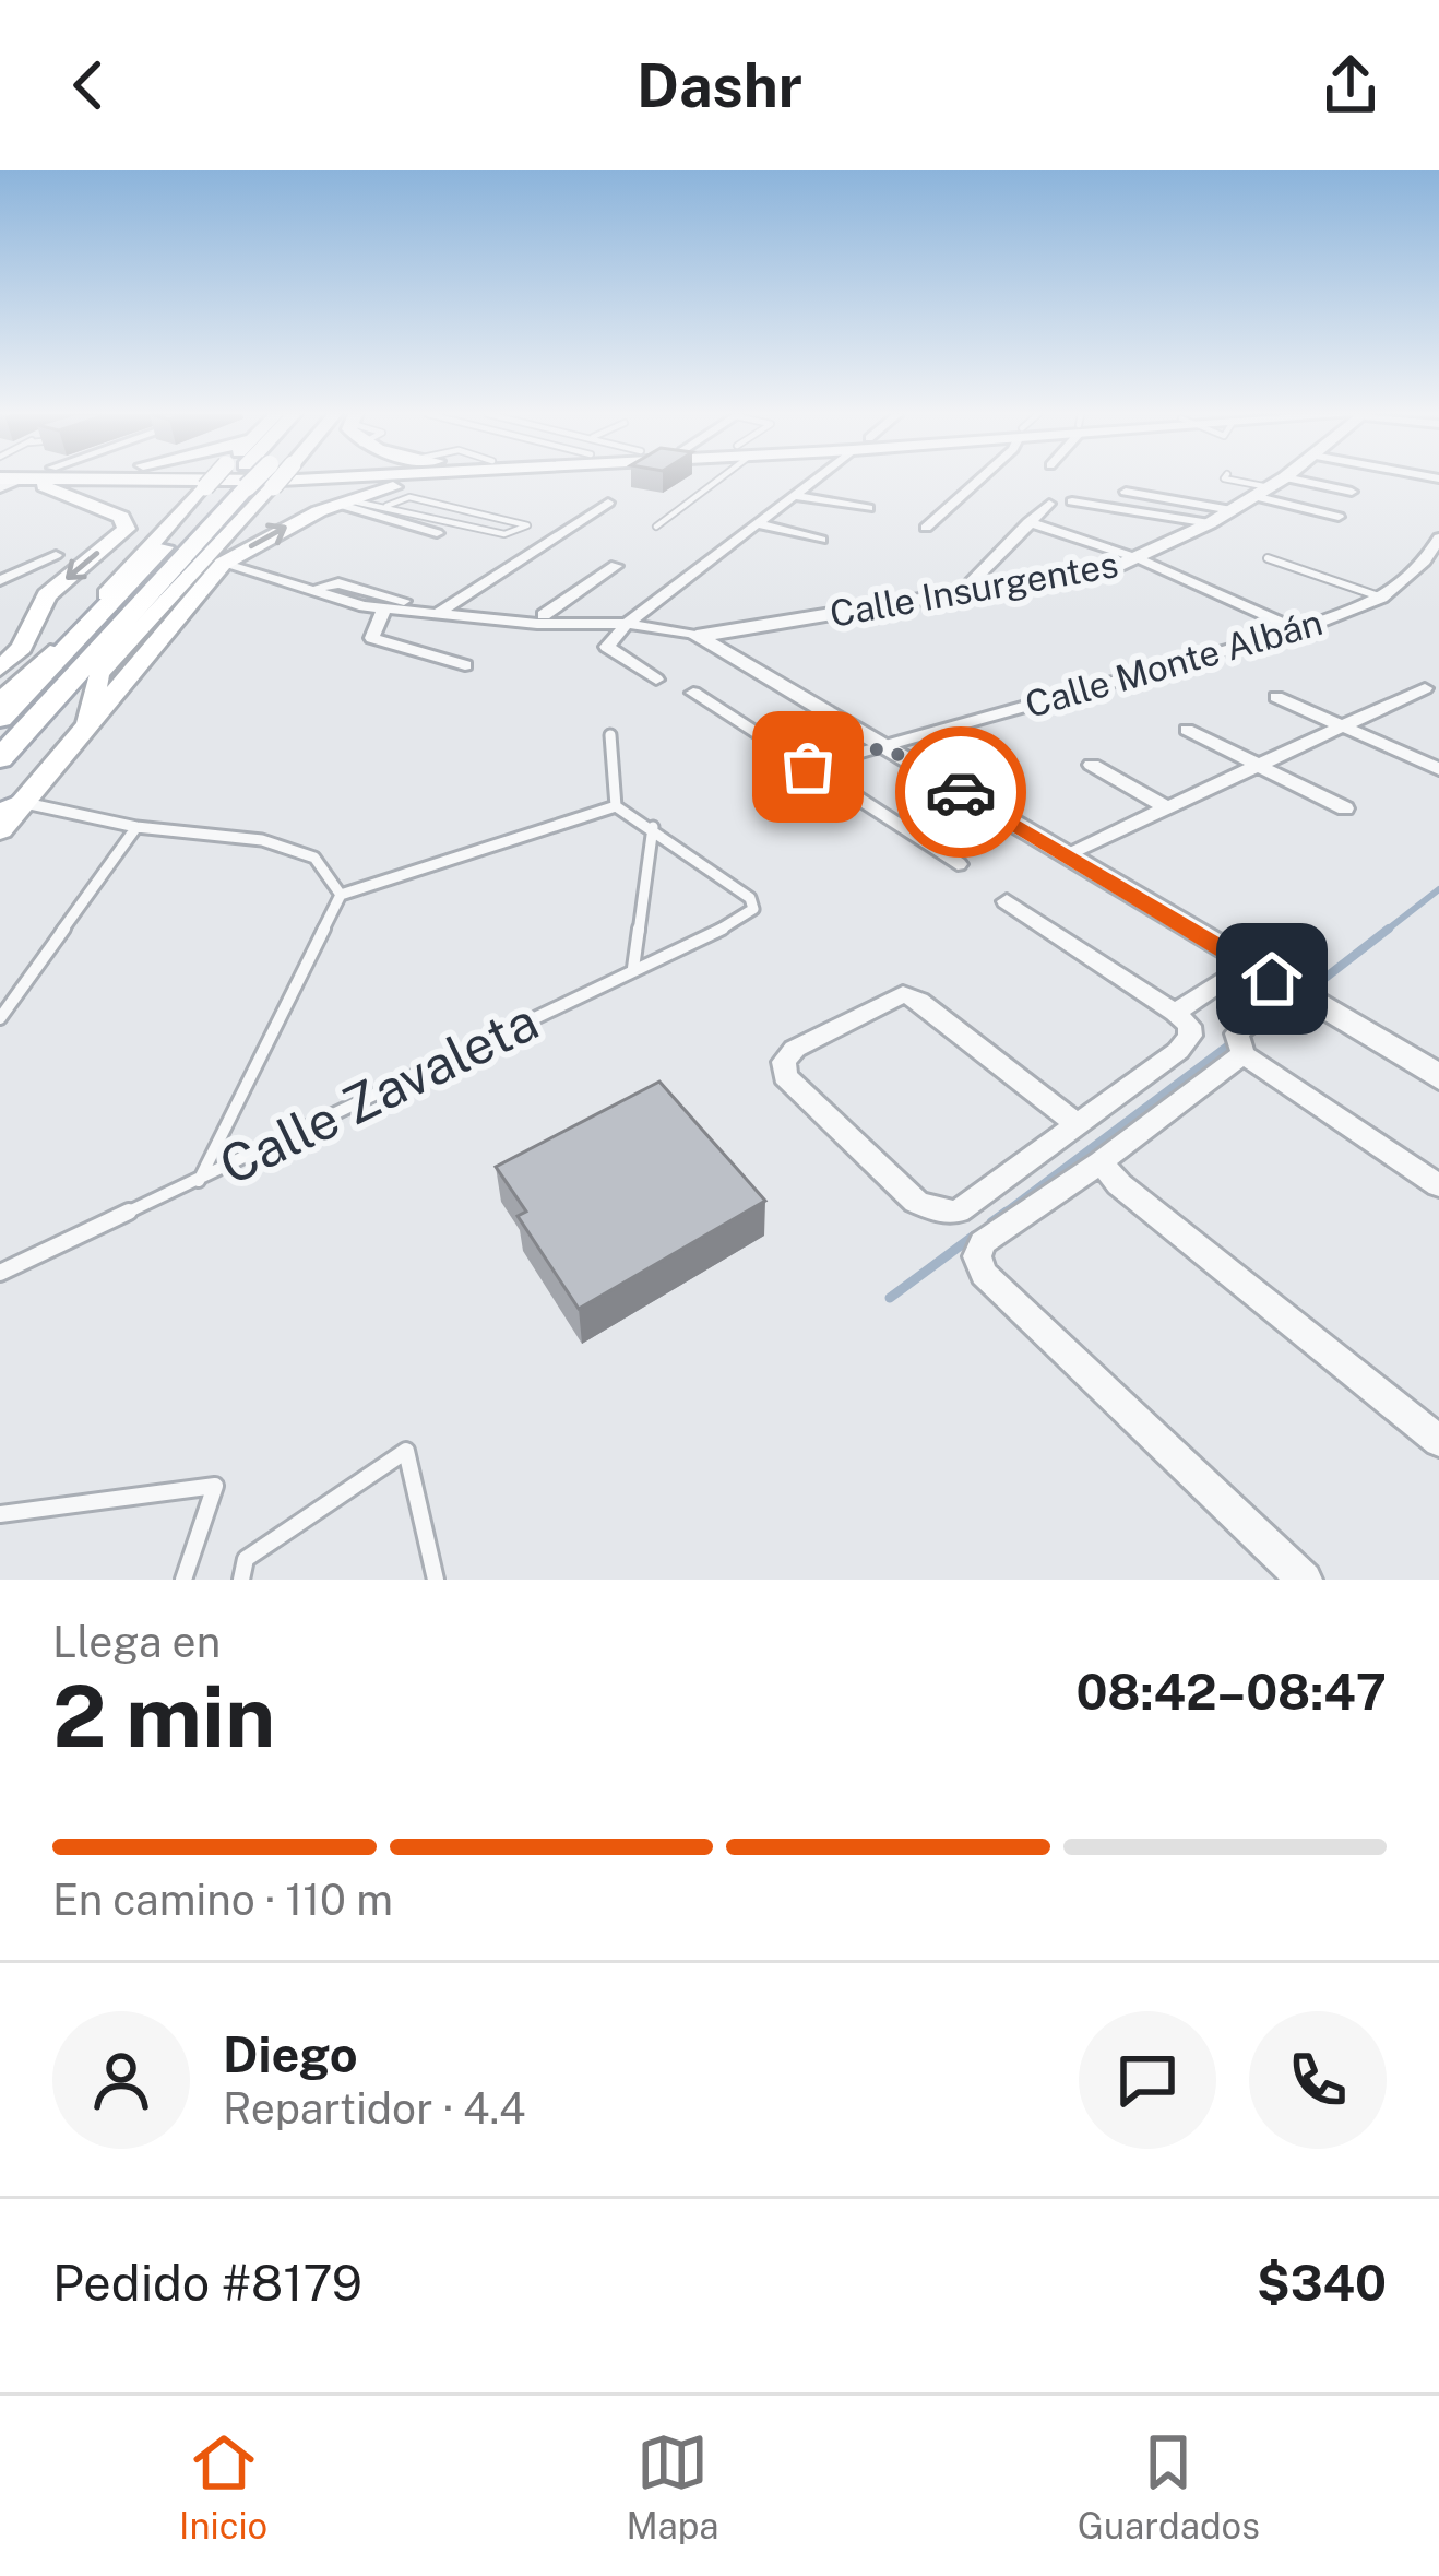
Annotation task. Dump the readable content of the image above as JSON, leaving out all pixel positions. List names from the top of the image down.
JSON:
{
  "streets": {
    "street": ["Calle Insurgentes", "Calle Monte Albán"],
    "lane": ["Calle Zavaleta"]
  },
  "page": {
    "header": "Dashr",
    "heading": ["2 min", "Llega en", "08:42–08:47"],
    "panel": [
      "Diego",
      "Repartidor · 4.4",
      "Pedido #8179",
      "$340"
    ],
    "bar": "En camino · 110 m",
    "tabs": ["Inicio", "Mapa", "Guardados"]
  }
}
